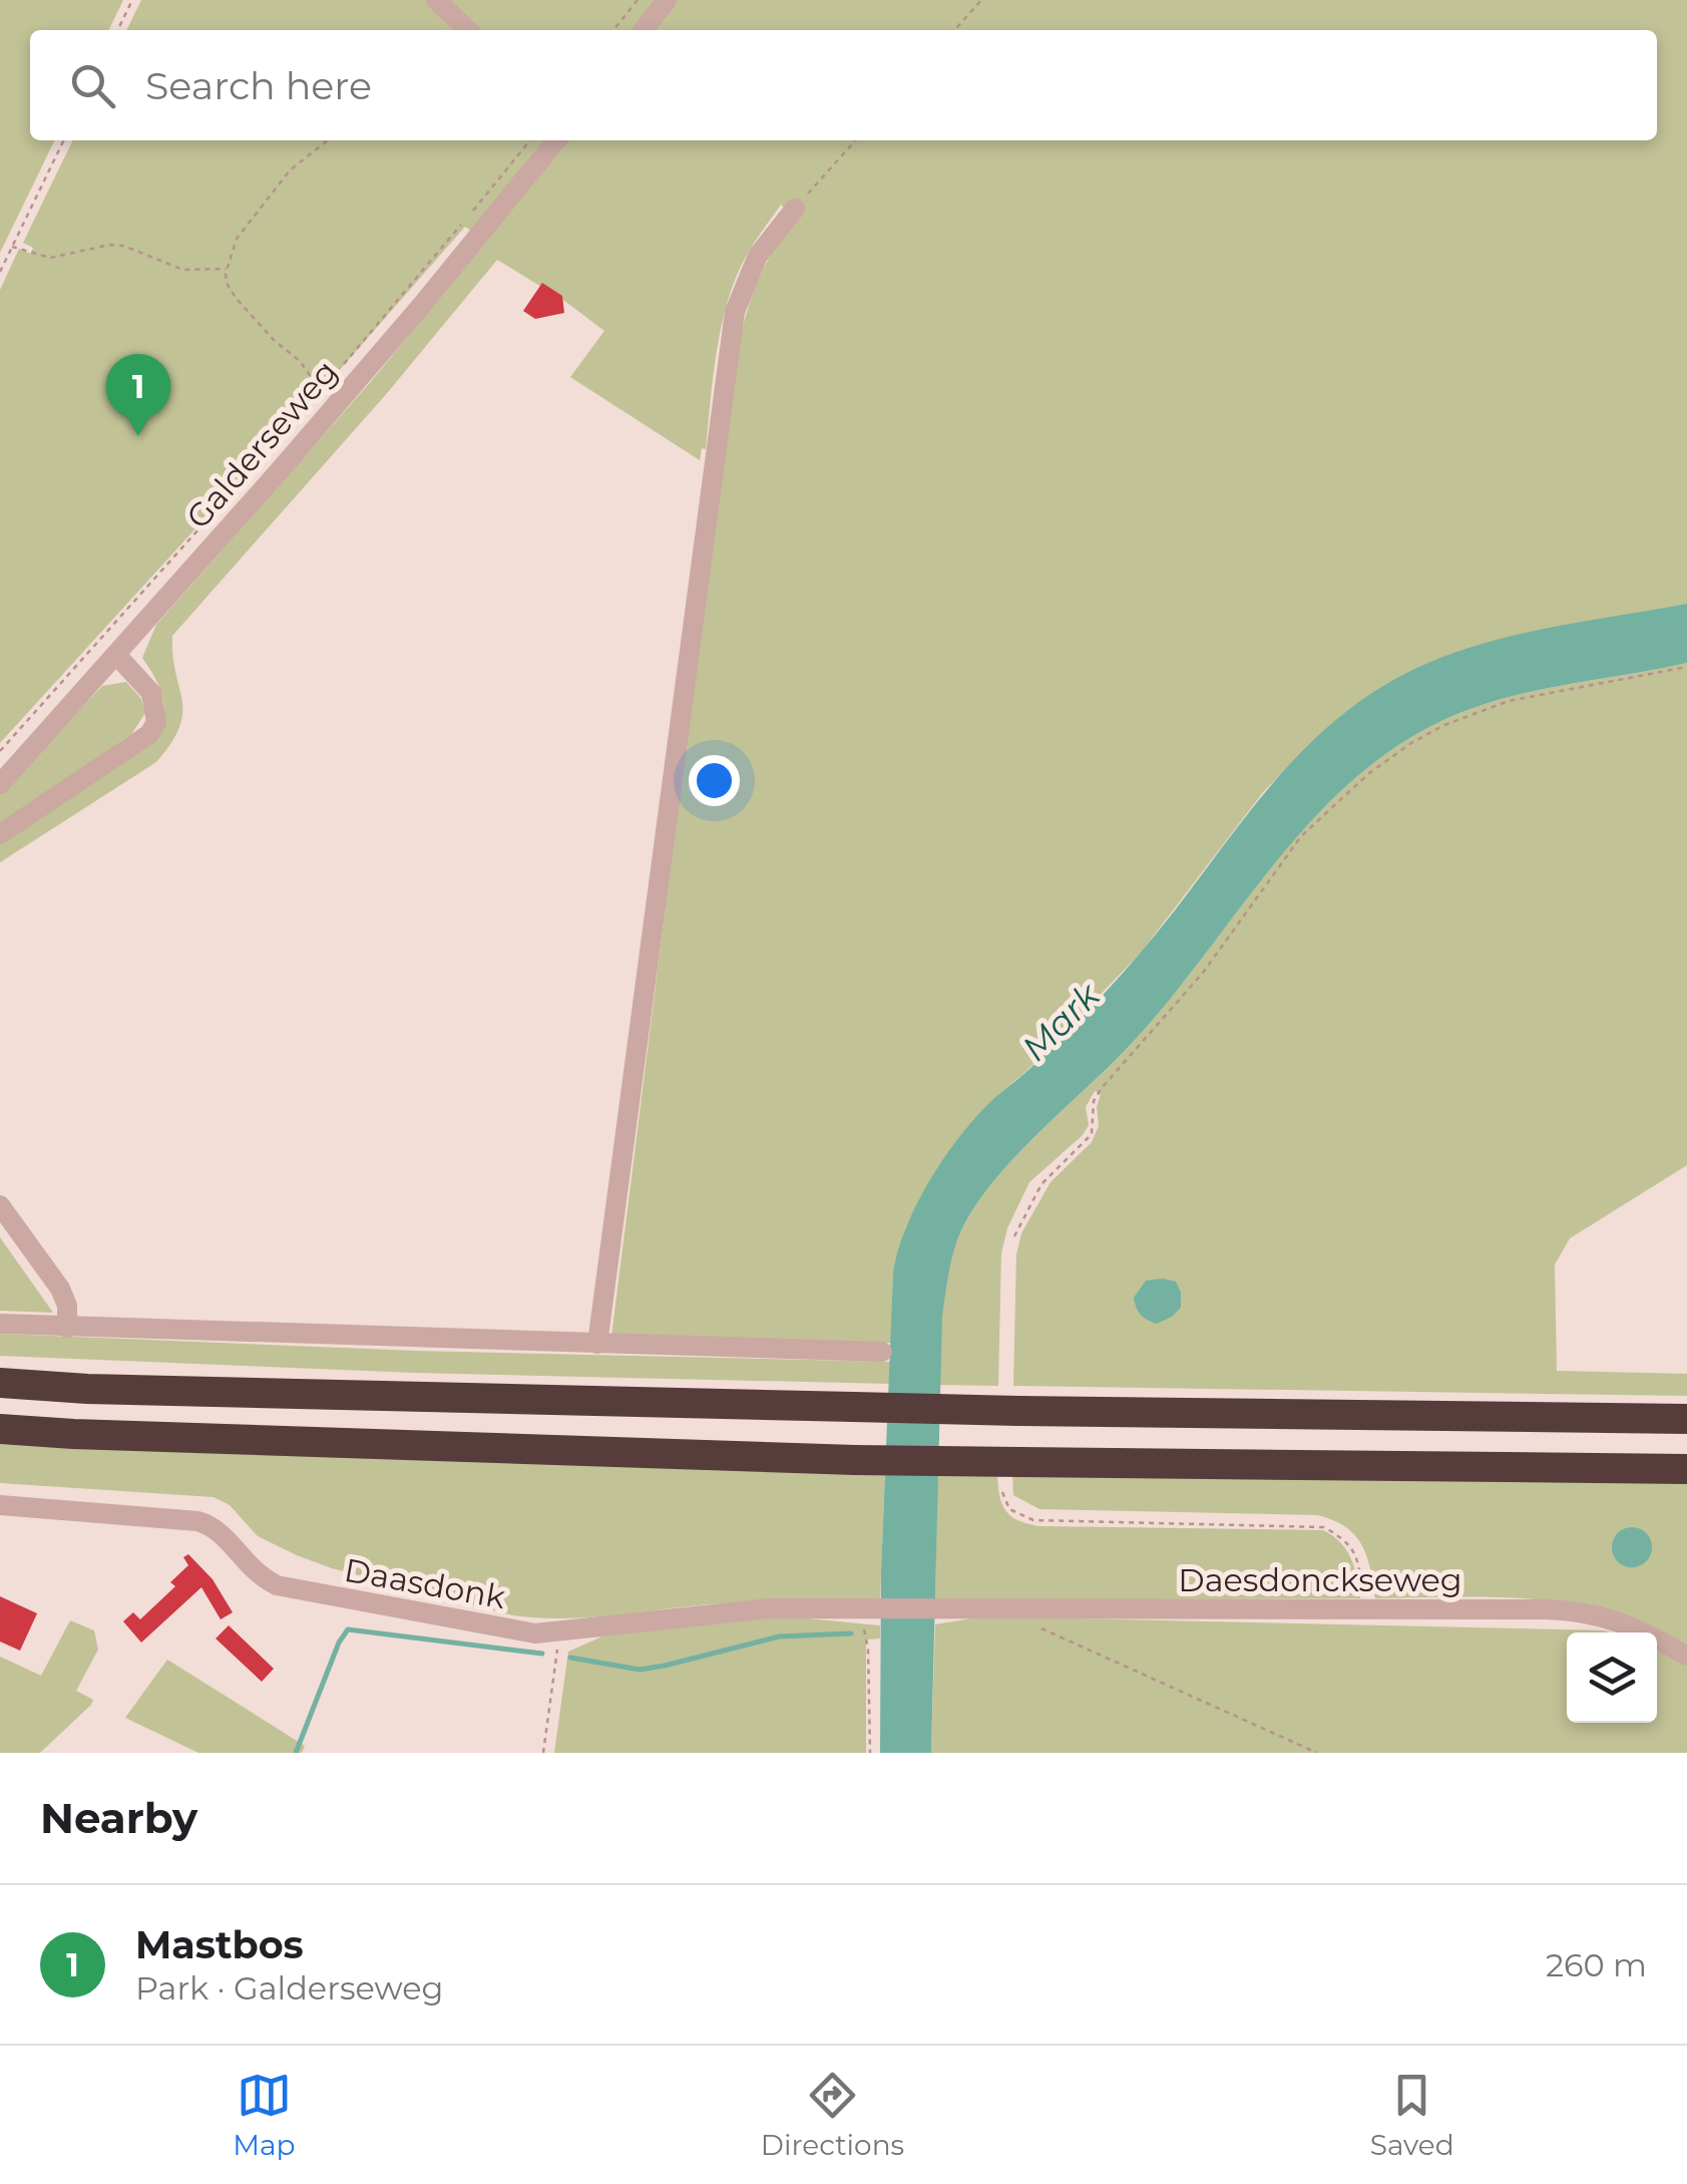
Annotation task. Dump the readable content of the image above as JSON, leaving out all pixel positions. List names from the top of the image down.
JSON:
{
  "streets": {
    "street": ["Galderseweg", "Daesdonckseweg", "Daasdonk"]
  },
  "crossings": [
    ["Daesdonckseweg", "Daasdonk"]
  ],
  "water": ["Mark"],
  "page": {
    "search": "Search here",
    "pins": "1",
    "heading": "Nearby",
    "list": [
      {
        "mark": "1",
        "name": "Mastbos",
        "note": "Park · Galderseweg",
        "value": "260 m"
      }
    ],
    "nav": ["Map", "Directions", "Saved"]
  }
}
